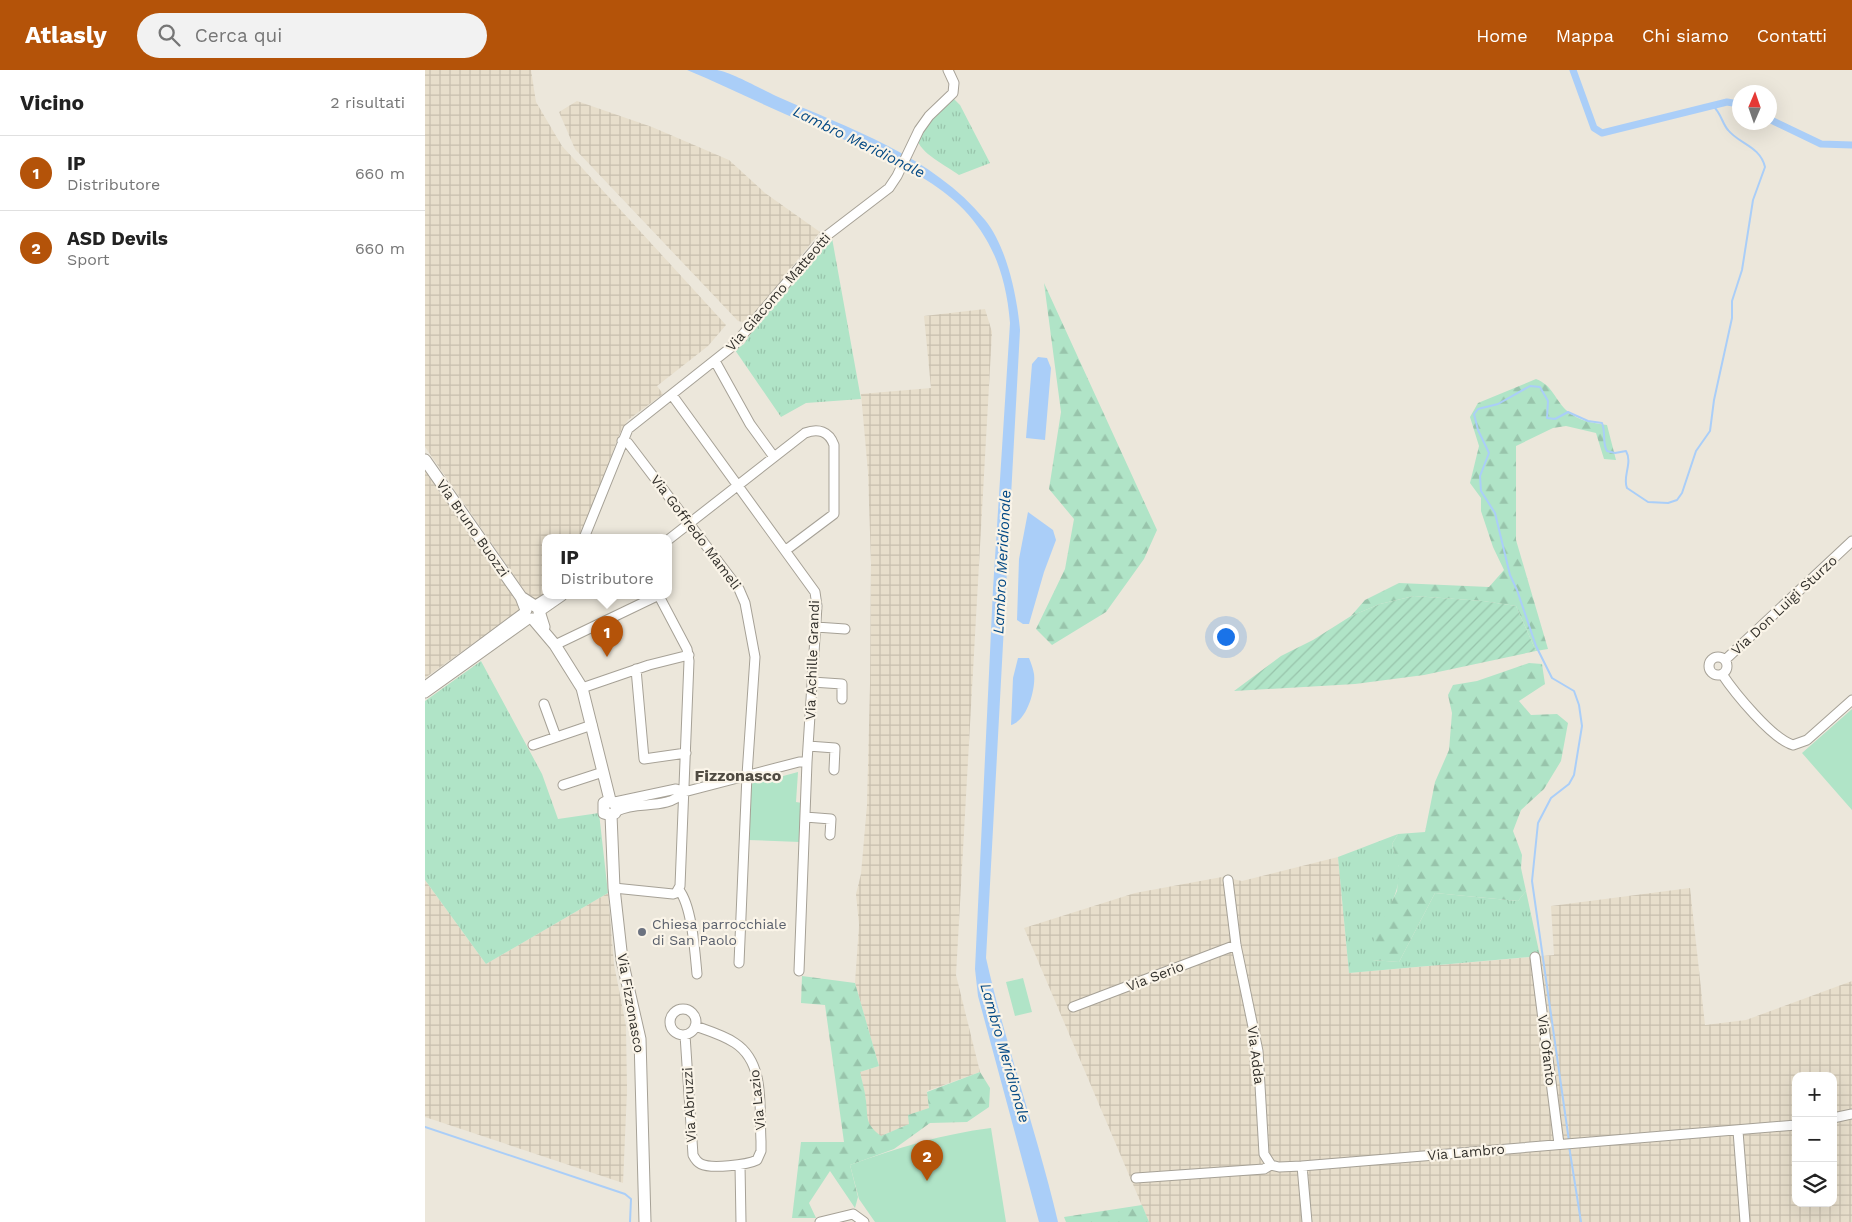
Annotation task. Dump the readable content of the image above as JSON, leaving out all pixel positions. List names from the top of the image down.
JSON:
{
  "streets": {
    "main road": ["Via Bruno Buozzi", "Via Fizzonasco"],
    "street": [
      "Via Giacomo Matteotti",
      "Via Goffredo Mameli",
      "Via Don Luigi Sturzo",
      "Via Achille Grandi",
      "Via Serio",
      "Via Ofanto",
      "Via Adda",
      "Via Lazio",
      "Via Abruzzi",
      "Via Lambro"
    ]
  },
  "crossings": [
    ["Via Giacomo Matteotti", "Via Goffredo Mameli"],
    ["Via Giacomo Matteotti", "Via Achille Grandi"],
    ["Via Bruno Buozzi", "Via Fizzonasco"],
    ["Via Serio", "Via Adda"],
    ["Via Ofanto", "Via Lambro"],
    ["Via Adda", "Via Lambro"],
    ["Via Lazio", "Via Abruzzi"]
  ],
  "districts": ["Fizzonasco"],
  "water": ["Lambro Meridionale"],
  "places": ["Chiesa parrocchiale di San Paolo"],
  "north": "top",
  "page": {
    "header": "Atlasly",
    "search": "Cerca qui",
    "nav": [
      "Home",
      "Mappa",
      "Chi siamo",
      "Contatti"
    ],
    "heading": ["Vicino", "2 risultati"],
    "list": [
      {
        "mark": "1",
        "name": "IP",
        "note": "Distributore",
        "value": "660 m"
      },
      {
        "mark": "2",
        "name": "ASD Devils",
        "note": "Sport",
        "value": "660 m"
      }
    ],
    "popup": ["IP", "Distributore"],
    "pins": ["1", "2"],
    "map_buttons": ["+", "−"]
  }
}
